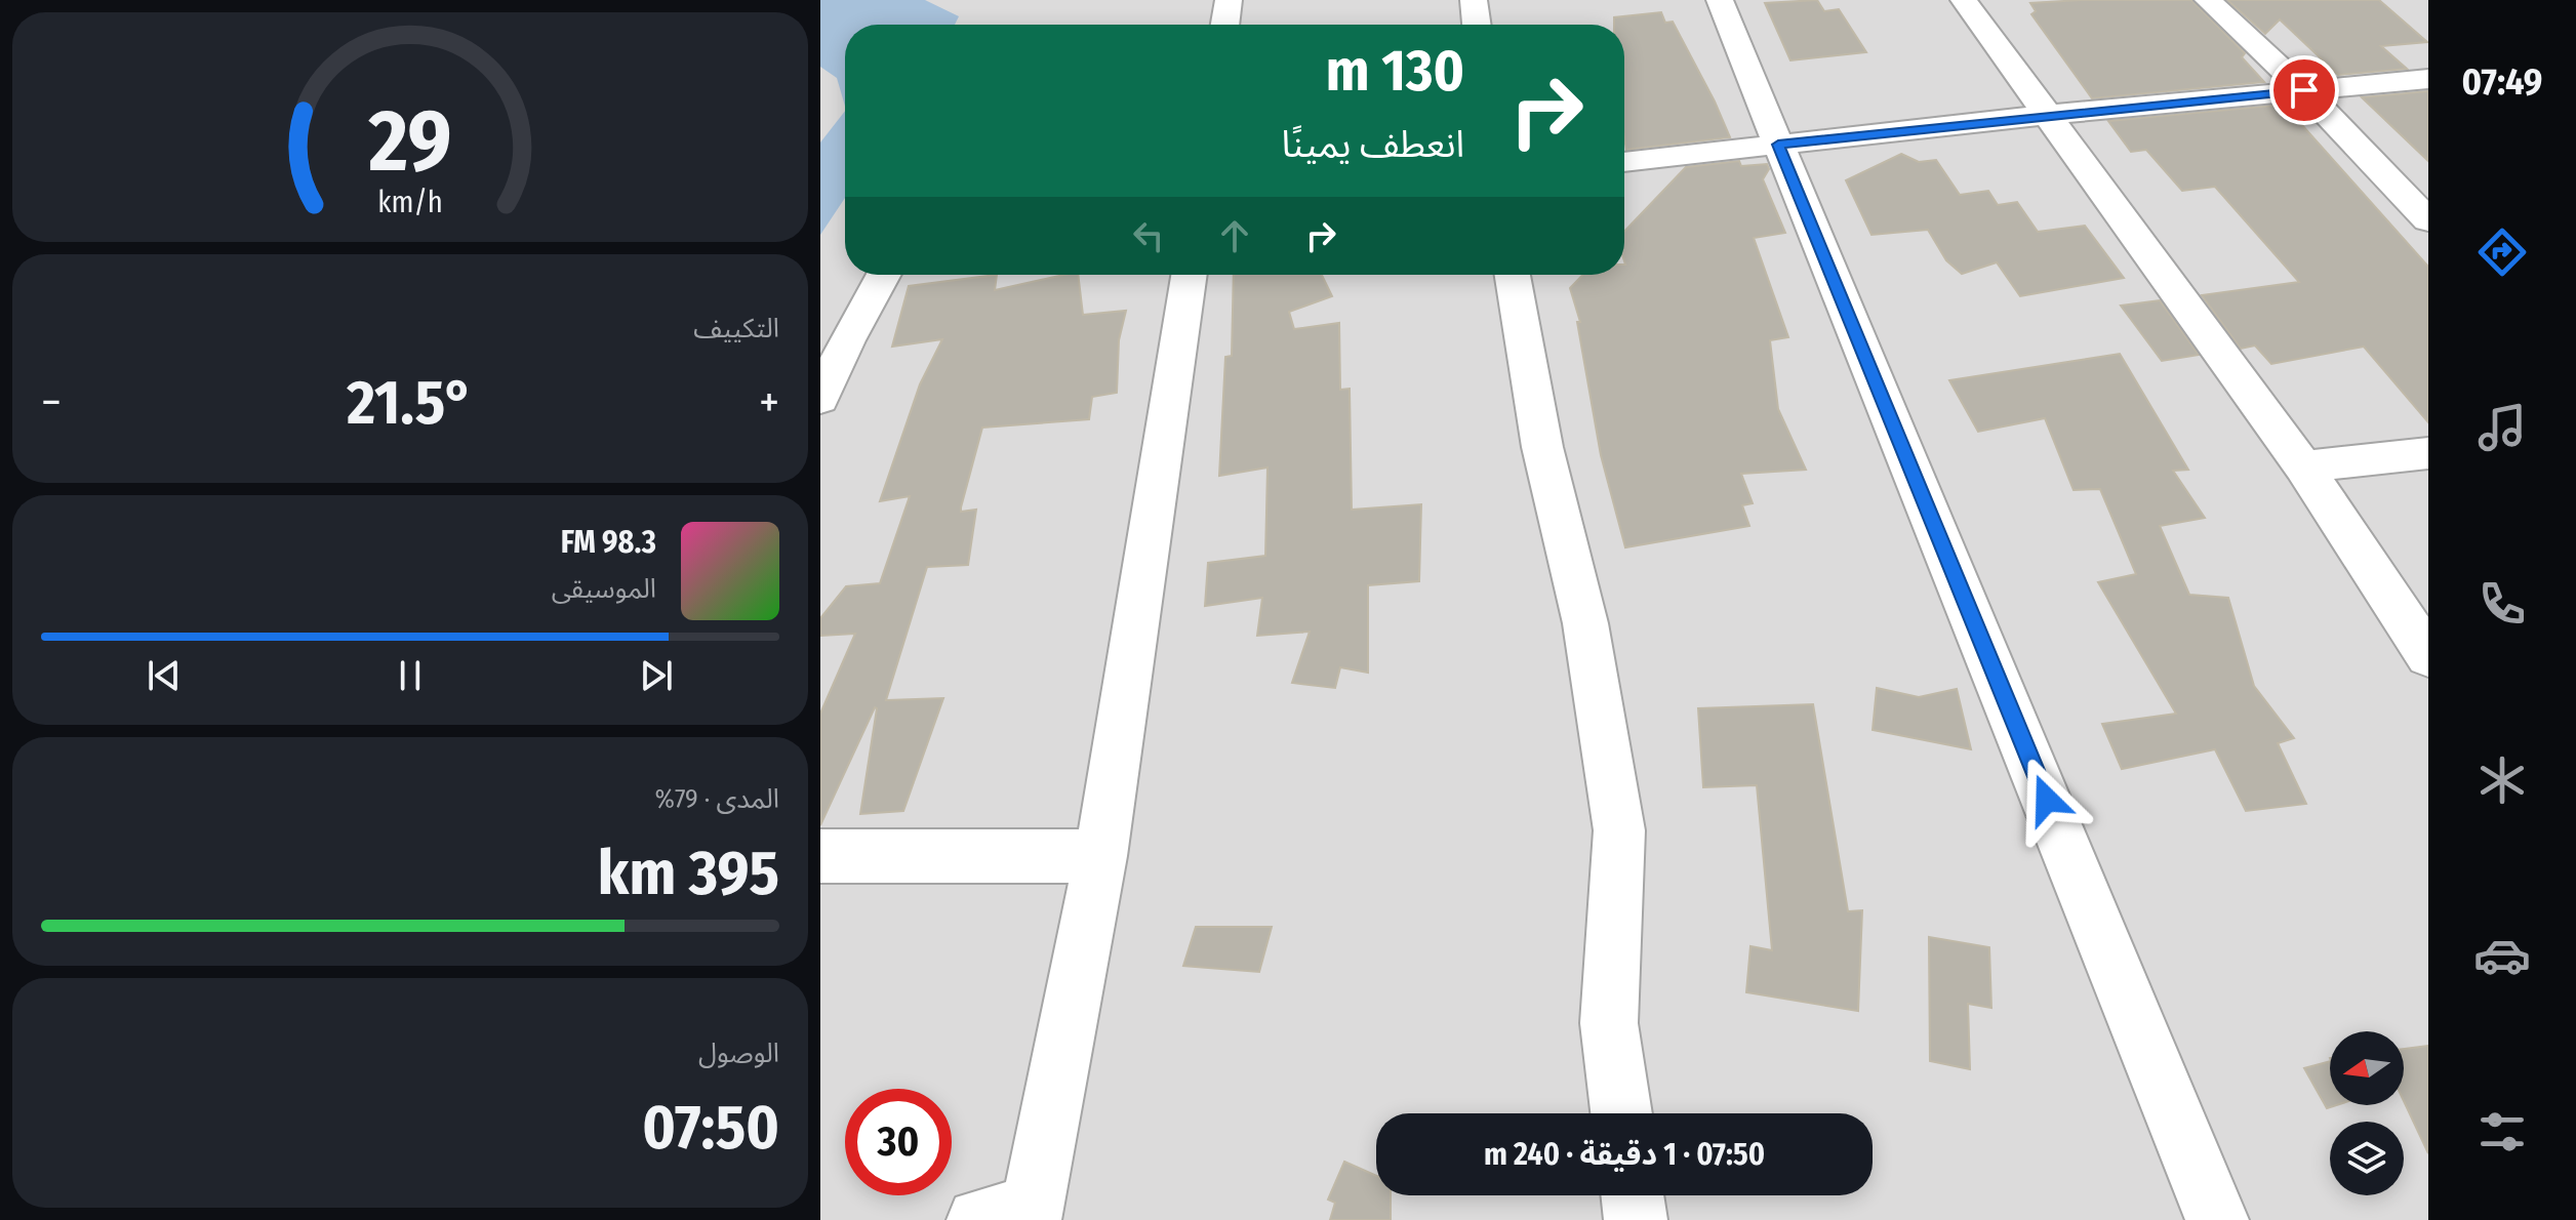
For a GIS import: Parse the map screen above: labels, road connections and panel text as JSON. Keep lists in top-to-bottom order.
{
  "north": "left",
  "page": {
    "tabs": "07:49",
    "turn": ["130 m", "انعطف يمينًا"],
    "tile": [
      "التكييف",
      ["المدى · 79%", "395 km"],
      ["الوصول", "07:50"]
    ],
    "heat": ["−", "21.5°", "+"],
    "song": ["98.3 FM", "الموسيقى"],
    "limit": "30",
    "trip": "07:50 · 1 دقيقة · 240 m",
    "gauge": ["29", "km/h"]
  }
}
